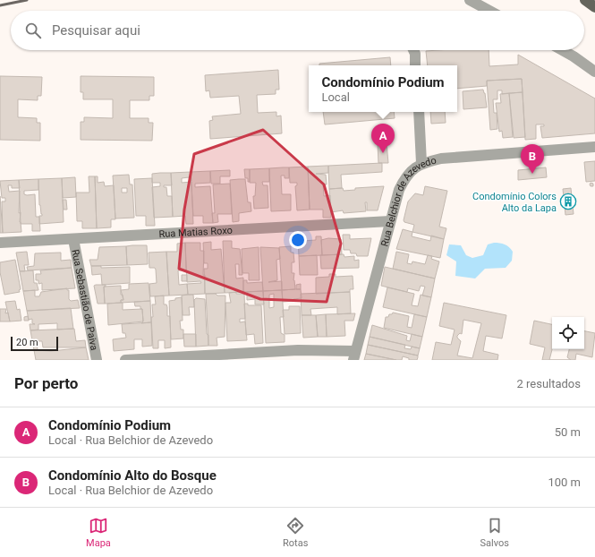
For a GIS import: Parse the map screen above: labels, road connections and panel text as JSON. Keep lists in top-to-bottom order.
{
  "streets": {
    "street": ["Rua Belchior de Azevedo", "Rua Matias Roxo", "Rua Sebastião de Paiva"]
  },
  "crossings": [
    ["Rua Belchior de Azevedo", "Rua Matias Roxo"],
    ["Rua Matias Roxo", "Rua Sebastião de Paiva"]
  ],
  "places": {
    "building": ["Condomínio Colors Alto da Lapa"]
  },
  "scale_bar": "20 m",
  "page": {
    "search": "Pesquisar aqui",
    "popup": ["Condomínio Podium", "Local"],
    "pins": ["A", "B"],
    "scale": "20 m",
    "heading": ["Por perto", "2 resultados"],
    "list": [
      {
        "mark": "A",
        "name": "Condomínio Podium",
        "note": "Local · Rua Belchior de Azevedo",
        "value": "50 m"
      },
      {
        "mark": "B",
        "name": "Condomínio Alto do Bosque",
        "note": "Local · Rua Belchior de Azevedo",
        "value": "100 m"
      }
    ],
    "nav": ["Mapa", "Rotas", "Salvos"]
  }
}
